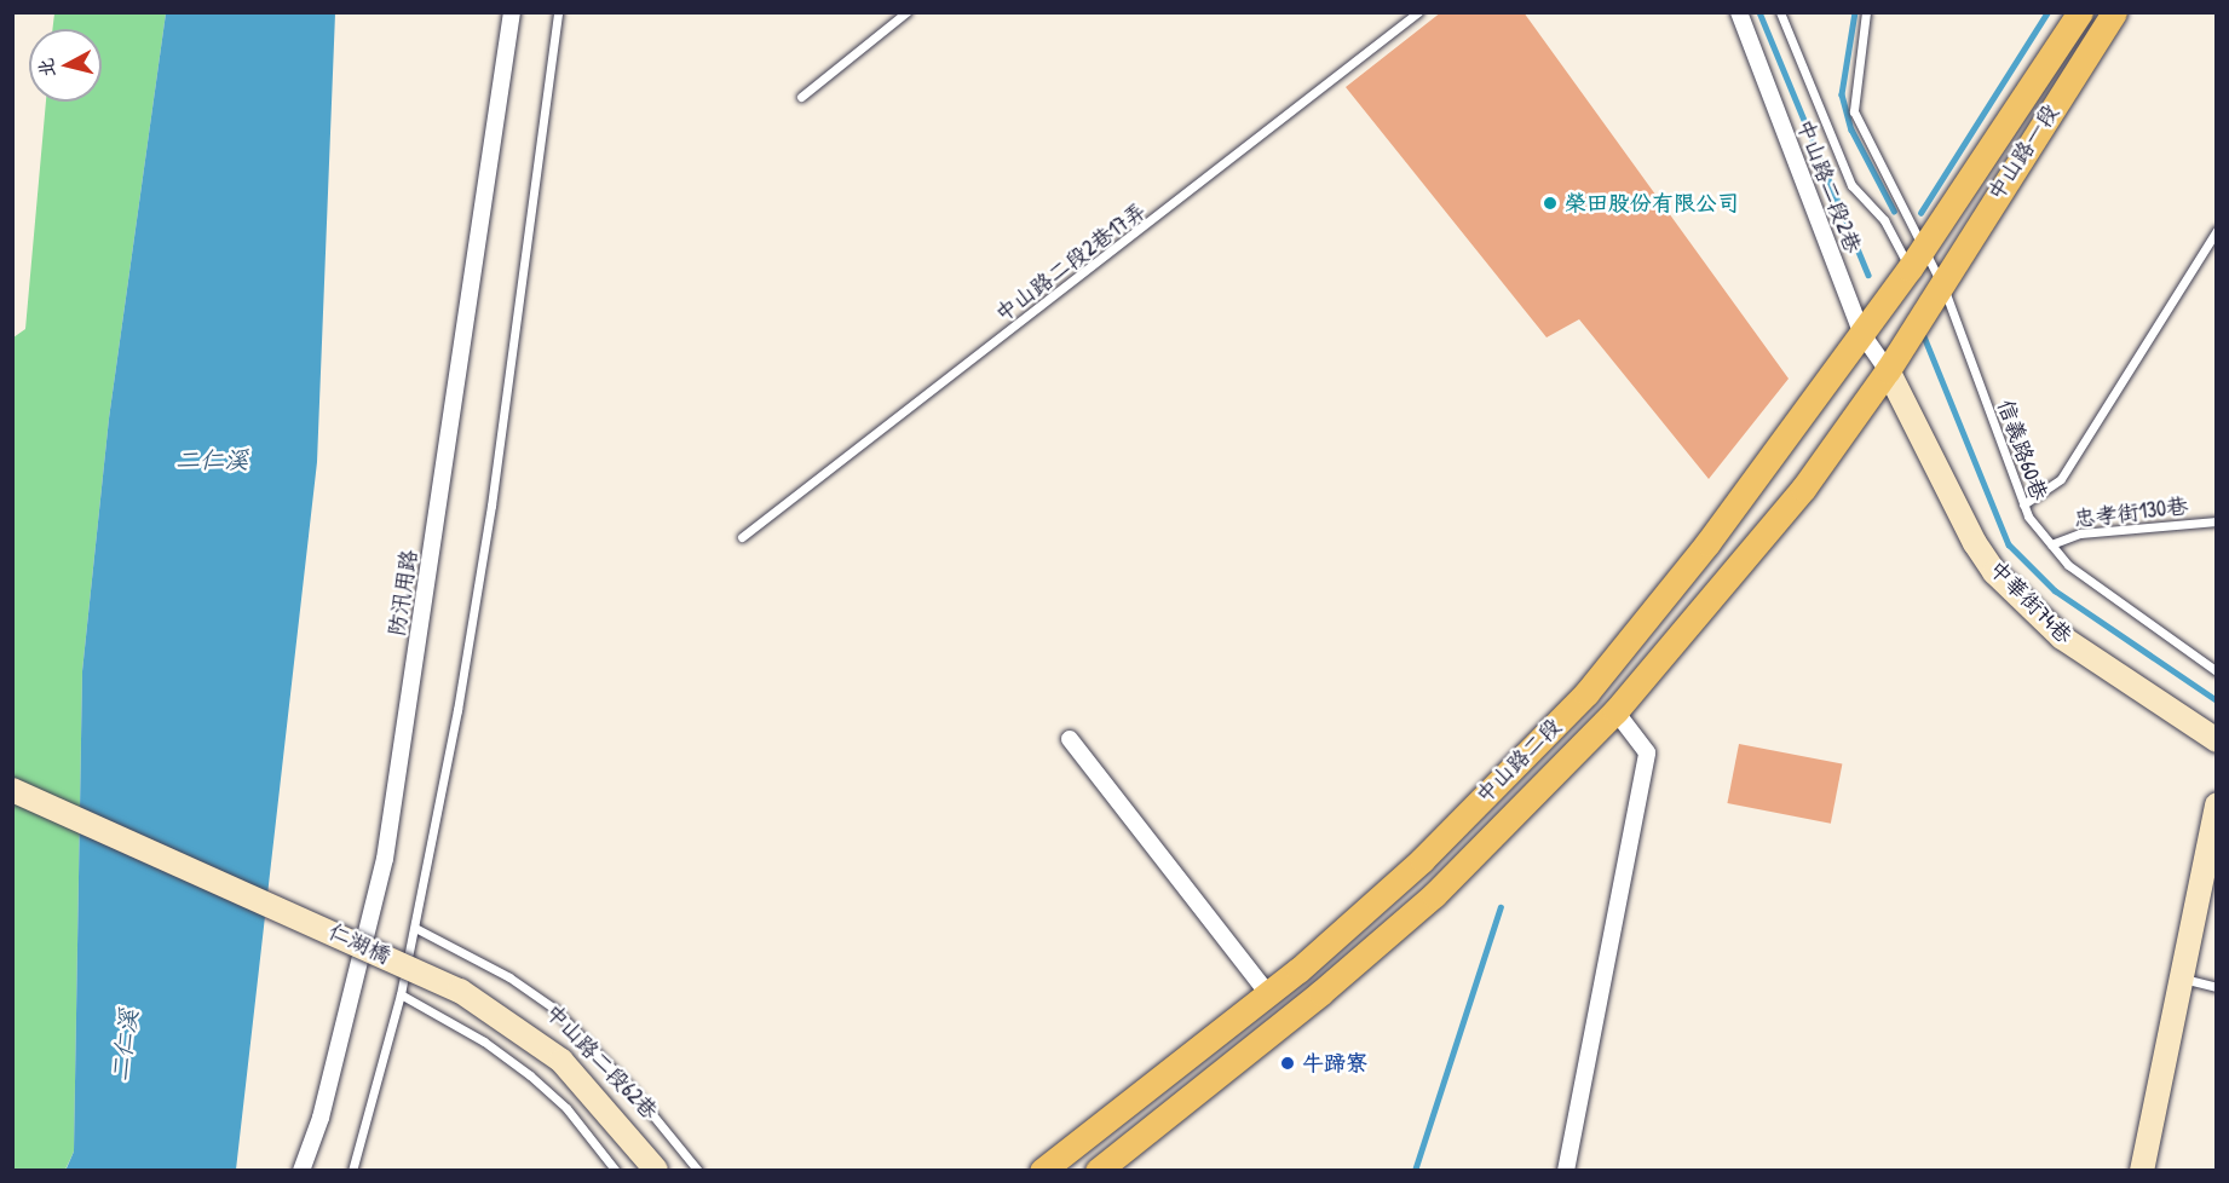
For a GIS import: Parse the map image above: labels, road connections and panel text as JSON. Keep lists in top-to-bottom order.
{
  "streets": {
    "main road": ["中山路一段", "中山路二段"],
    "street": [
      "中山路二段2巷",
      "防汛用路",
      "中華街74巷",
      "仁湖橋"
    ],
    "lane": [
      "中山路二段2巷17弄",
      "信義路60巷",
      "忠孝街130巷",
      "中山路二段62巷"
    ]
  },
  "crossings": [
    ["中山路一段", "信義路60巷"],
    ["中山路一段", "中山路二段"],
    ["中山路二段2巷", "中華街74巷"],
    ["中山路二段2巷", "中山路二段"],
    ["信義路60巷", "忠孝街130巷"],
    ["信義路60巷", "中山路二段"],
    ["中華街74巷", "中山路二段"]
  ],
  "water": ["二仁溪"],
  "places": ["榮田股份有限公司", "牛蹄寮"],
  "north": "left"
}
